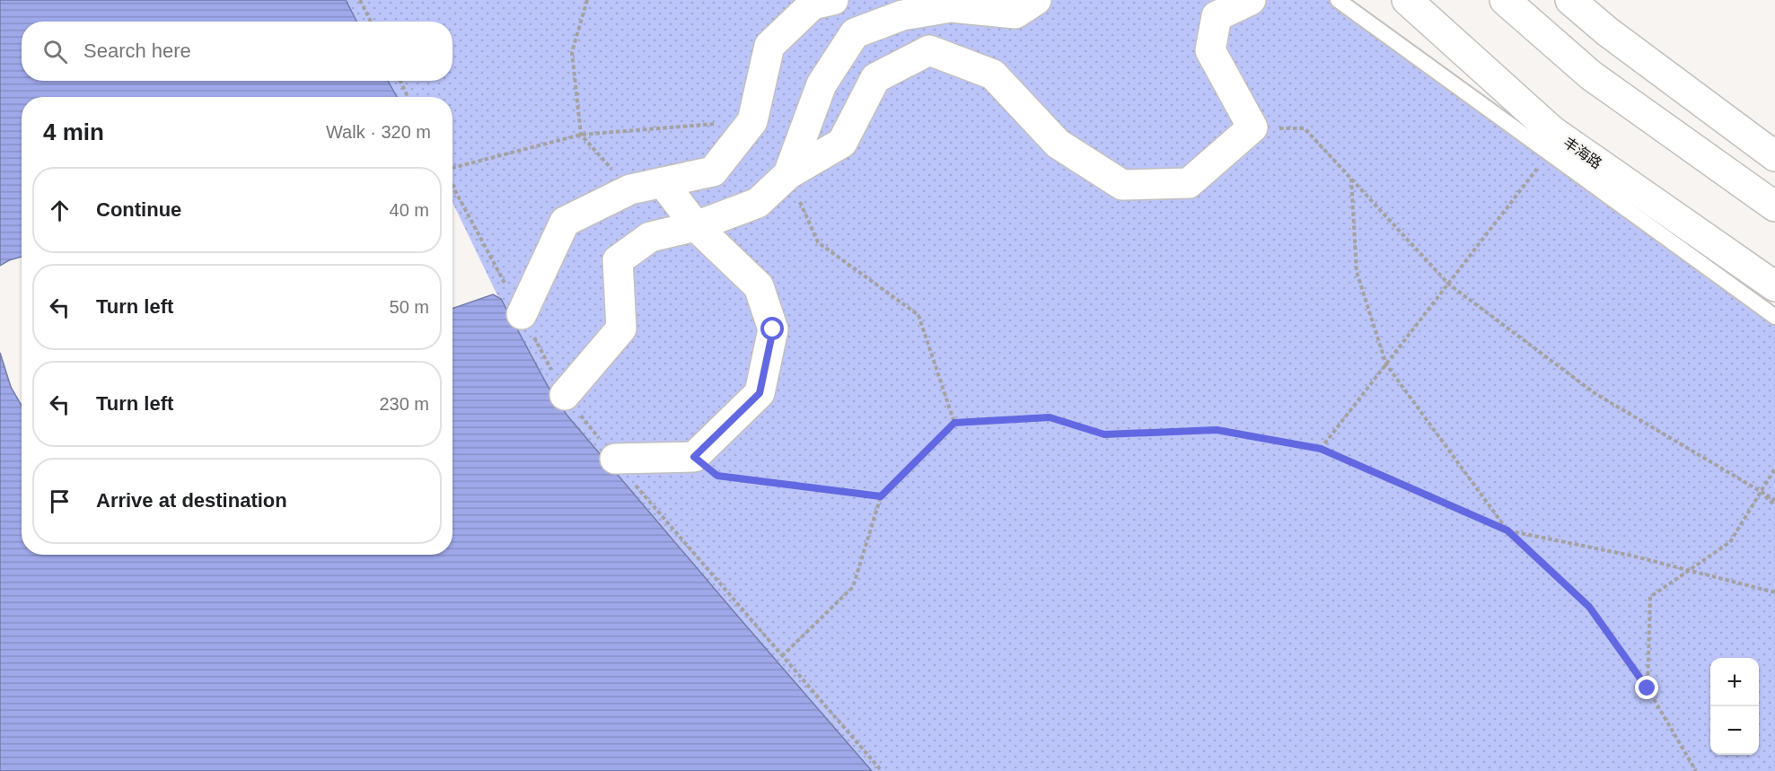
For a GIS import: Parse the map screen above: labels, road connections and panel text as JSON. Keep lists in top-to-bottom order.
{
  "streets": {
    "street": ["丰海路"]
  },
  "page": {
    "search": "Search here",
    "heading": ["4 min", "Walk · 320 m"],
    "list": [
      ["Continue", "40 m"],
      ["Turn left", "50 m"],
      ["Turn left", "230 m"],
      "Arrive at destination"
    ],
    "map_buttons": ["+", "−"]
  }
}
